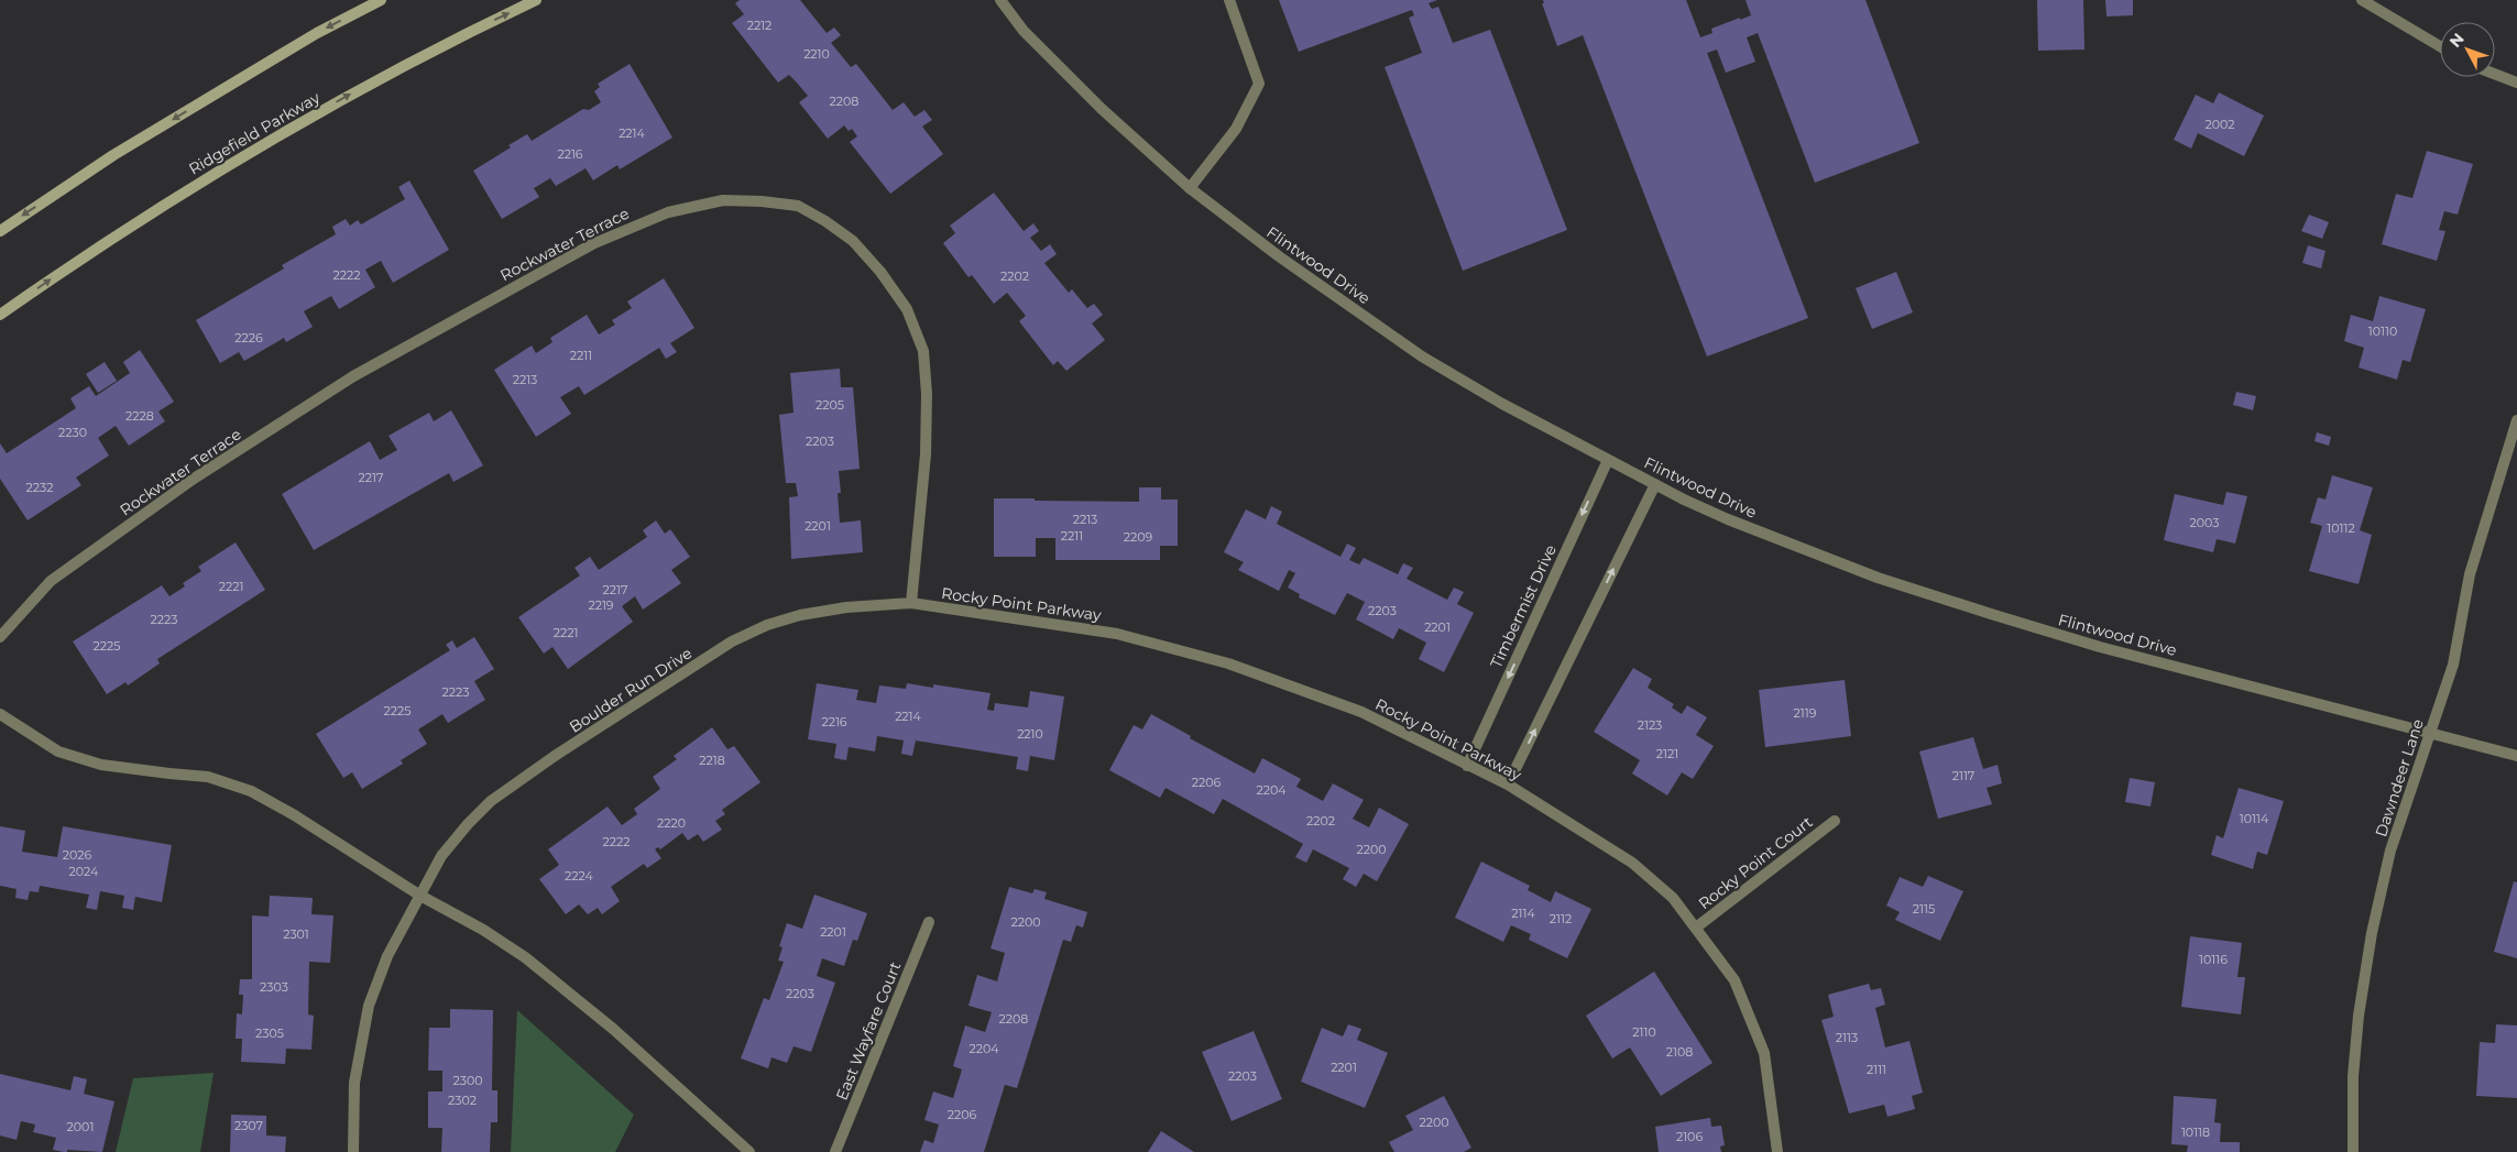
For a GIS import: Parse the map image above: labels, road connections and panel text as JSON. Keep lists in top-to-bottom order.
{
  "streets": {
    "main road": ["Ridgefield Parkway"],
    "street": [
      "Rockwater Terrace",
      "Flintwood Drive",
      "Rocky Point Parkway",
      "Timbermist Drive",
      "Boulder Run Drive",
      "Dawndeer Lane",
      "Rocky Point Court",
      "East Wayfare Court"
    ]
  },
  "crossings": [
    ["Rockwater Terrace", "Rocky Point Parkway"],
    ["Rockwater Terrace", "Boulder Run Drive"],
    ["Flintwood Drive", "Timbermist Drive"],
    ["Flintwood Drive", "Dawndeer Lane"],
    ["Rocky Point Parkway", "Timbermist Drive"],
    ["Rocky Point Parkway", "Boulder Run Drive"],
    ["Rocky Point Parkway", "Rocky Point Court"]
  ],
  "house_numbers": [
    "2212",
    "2210",
    "2208",
    "2002",
    "2214",
    "2216",
    "2222",
    "2202",
    "10110",
    "2226",
    "2211",
    "2213",
    "2205",
    "2228",
    "2230",
    "2203",
    "2217",
    "2232",
    "2213",
    "2003",
    "2201",
    "10112",
    "2211",
    "2209",
    "2221",
    "2217",
    "2219",
    "2203",
    "2223",
    "2201",
    "2221",
    "2225",
    "2223",
    "2225",
    "2119",
    "2214",
    "2216",
    "2123",
    "2210",
    "2121",
    "2218",
    "2117",
    "2206",
    "2204",
    "10114",
    "2202",
    "2220",
    "2222",
    "2200",
    "2026",
    "2024",
    "2224",
    "2115",
    "2114",
    "2112",
    "2200",
    "2201",
    "2301",
    "10116",
    "2303",
    "2203",
    "2208",
    "2110",
    "2305",
    "2113",
    "2204",
    "2108",
    "2201",
    "2111",
    "2203",
    "2300",
    "2302",
    "2206",
    "2200",
    "2307",
    "2001",
    "10118",
    "2106"
  ],
  "north": "top left"
}
